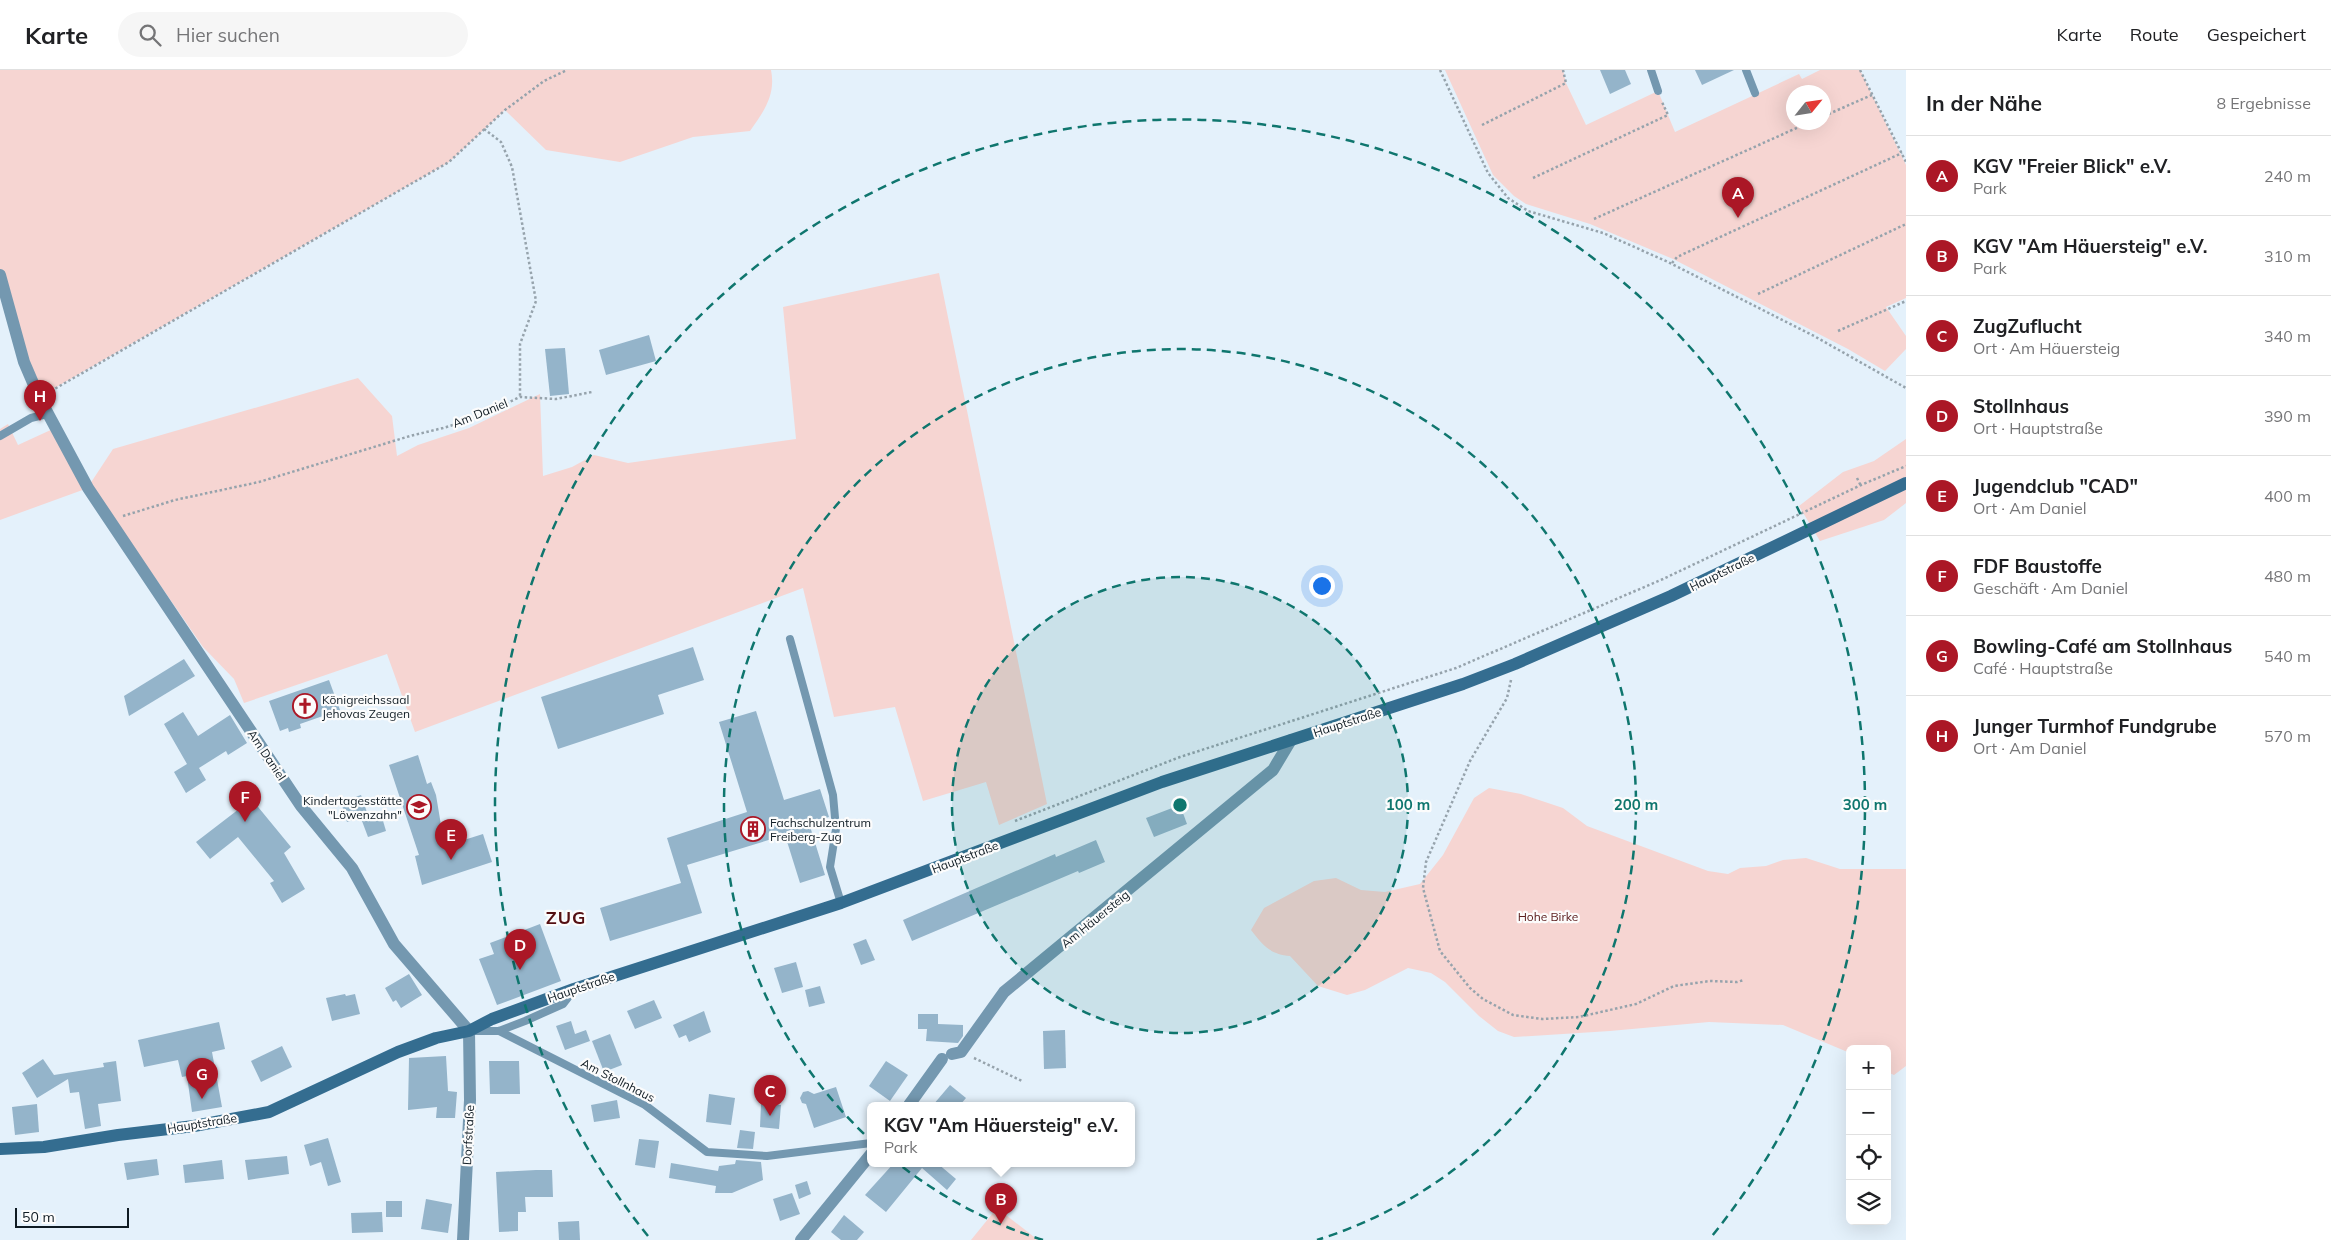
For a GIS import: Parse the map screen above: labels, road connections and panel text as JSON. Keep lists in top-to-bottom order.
{
  "streets": {
    "street": [
      "Am Daniel",
      "Hauptstraße",
      "Am Häuersteig",
      "Dorfstraße"
    ],
    "lane": ["Am Stollnhaus"]
  },
  "crossings": [
    ["Am Daniel", "Hauptstraße"],
    ["Am Daniel", "Dorfstraße"],
    ["Hauptstraße", "Am Häuersteig"],
    ["Hauptstraße", "Dorfstraße"]
  ],
  "districts": ["ZUG"],
  "parks": ["Hohe Birke"],
  "places": {
    "church": ["Königreichssaal Jehovas Zeugen"],
    "school or university": ["Kindertagesstätte \"Löwenzahn\""],
    "building": ["Fachschulzentrum Freiberg-Zug"]
  },
  "scale_bar": "50 m",
  "north": "top right",
  "page": {
    "header": "Karte",
    "search": "Hier suchen",
    "nav": ["Karte", "Route", "Gespeichert"],
    "heading": ["In der Nähe", "8 Ergebnisse"],
    "list": [
      {
        "mark": "A",
        "name": "KGV \"Freier Blick\" e.V.",
        "note": "Park",
        "value": "240 m"
      },
      {
        "mark": "B",
        "name": "KGV \"Am Häuersteig\" e.V.",
        "note": "Park",
        "value": "310 m"
      },
      {
        "mark": "C",
        "name": "ZugZuflucht",
        "note": "Ort · Am Häuersteig",
        "value": "340 m"
      },
      {
        "mark": "D",
        "name": "Stollnhaus",
        "note": "Ort · Hauptstraße",
        "value": "390 m"
      },
      {
        "mark": "E",
        "name": "Jugendclub \"CAD\"",
        "note": "Ort · Am Daniel",
        "value": "400 m"
      },
      {
        "mark": "F",
        "name": "FDF Baustoffe",
        "note": "Geschäft · Am Daniel",
        "value": "480 m"
      },
      {
        "mark": "G",
        "name": "Bowling-Café am Stollnhaus",
        "note": "Café · Hauptstraße",
        "value": "540 m"
      },
      {
        "mark": "H",
        "name": "Junger Turmhof Fundgrube",
        "note": "Ort · Am Daniel",
        "value": "570 m"
      }
    ],
    "pins": [
      "A",
      "H",
      "F",
      "E",
      "D",
      "G",
      "C",
      "B"
    ],
    "map_buttons": ["+", "−"],
    "popup": ["KGV \"Am Häuersteig\" e.V.", "Park"],
    "scale": "50 m"
  },
  "rings": ["100 m", "200 m", "300 m"]
}
